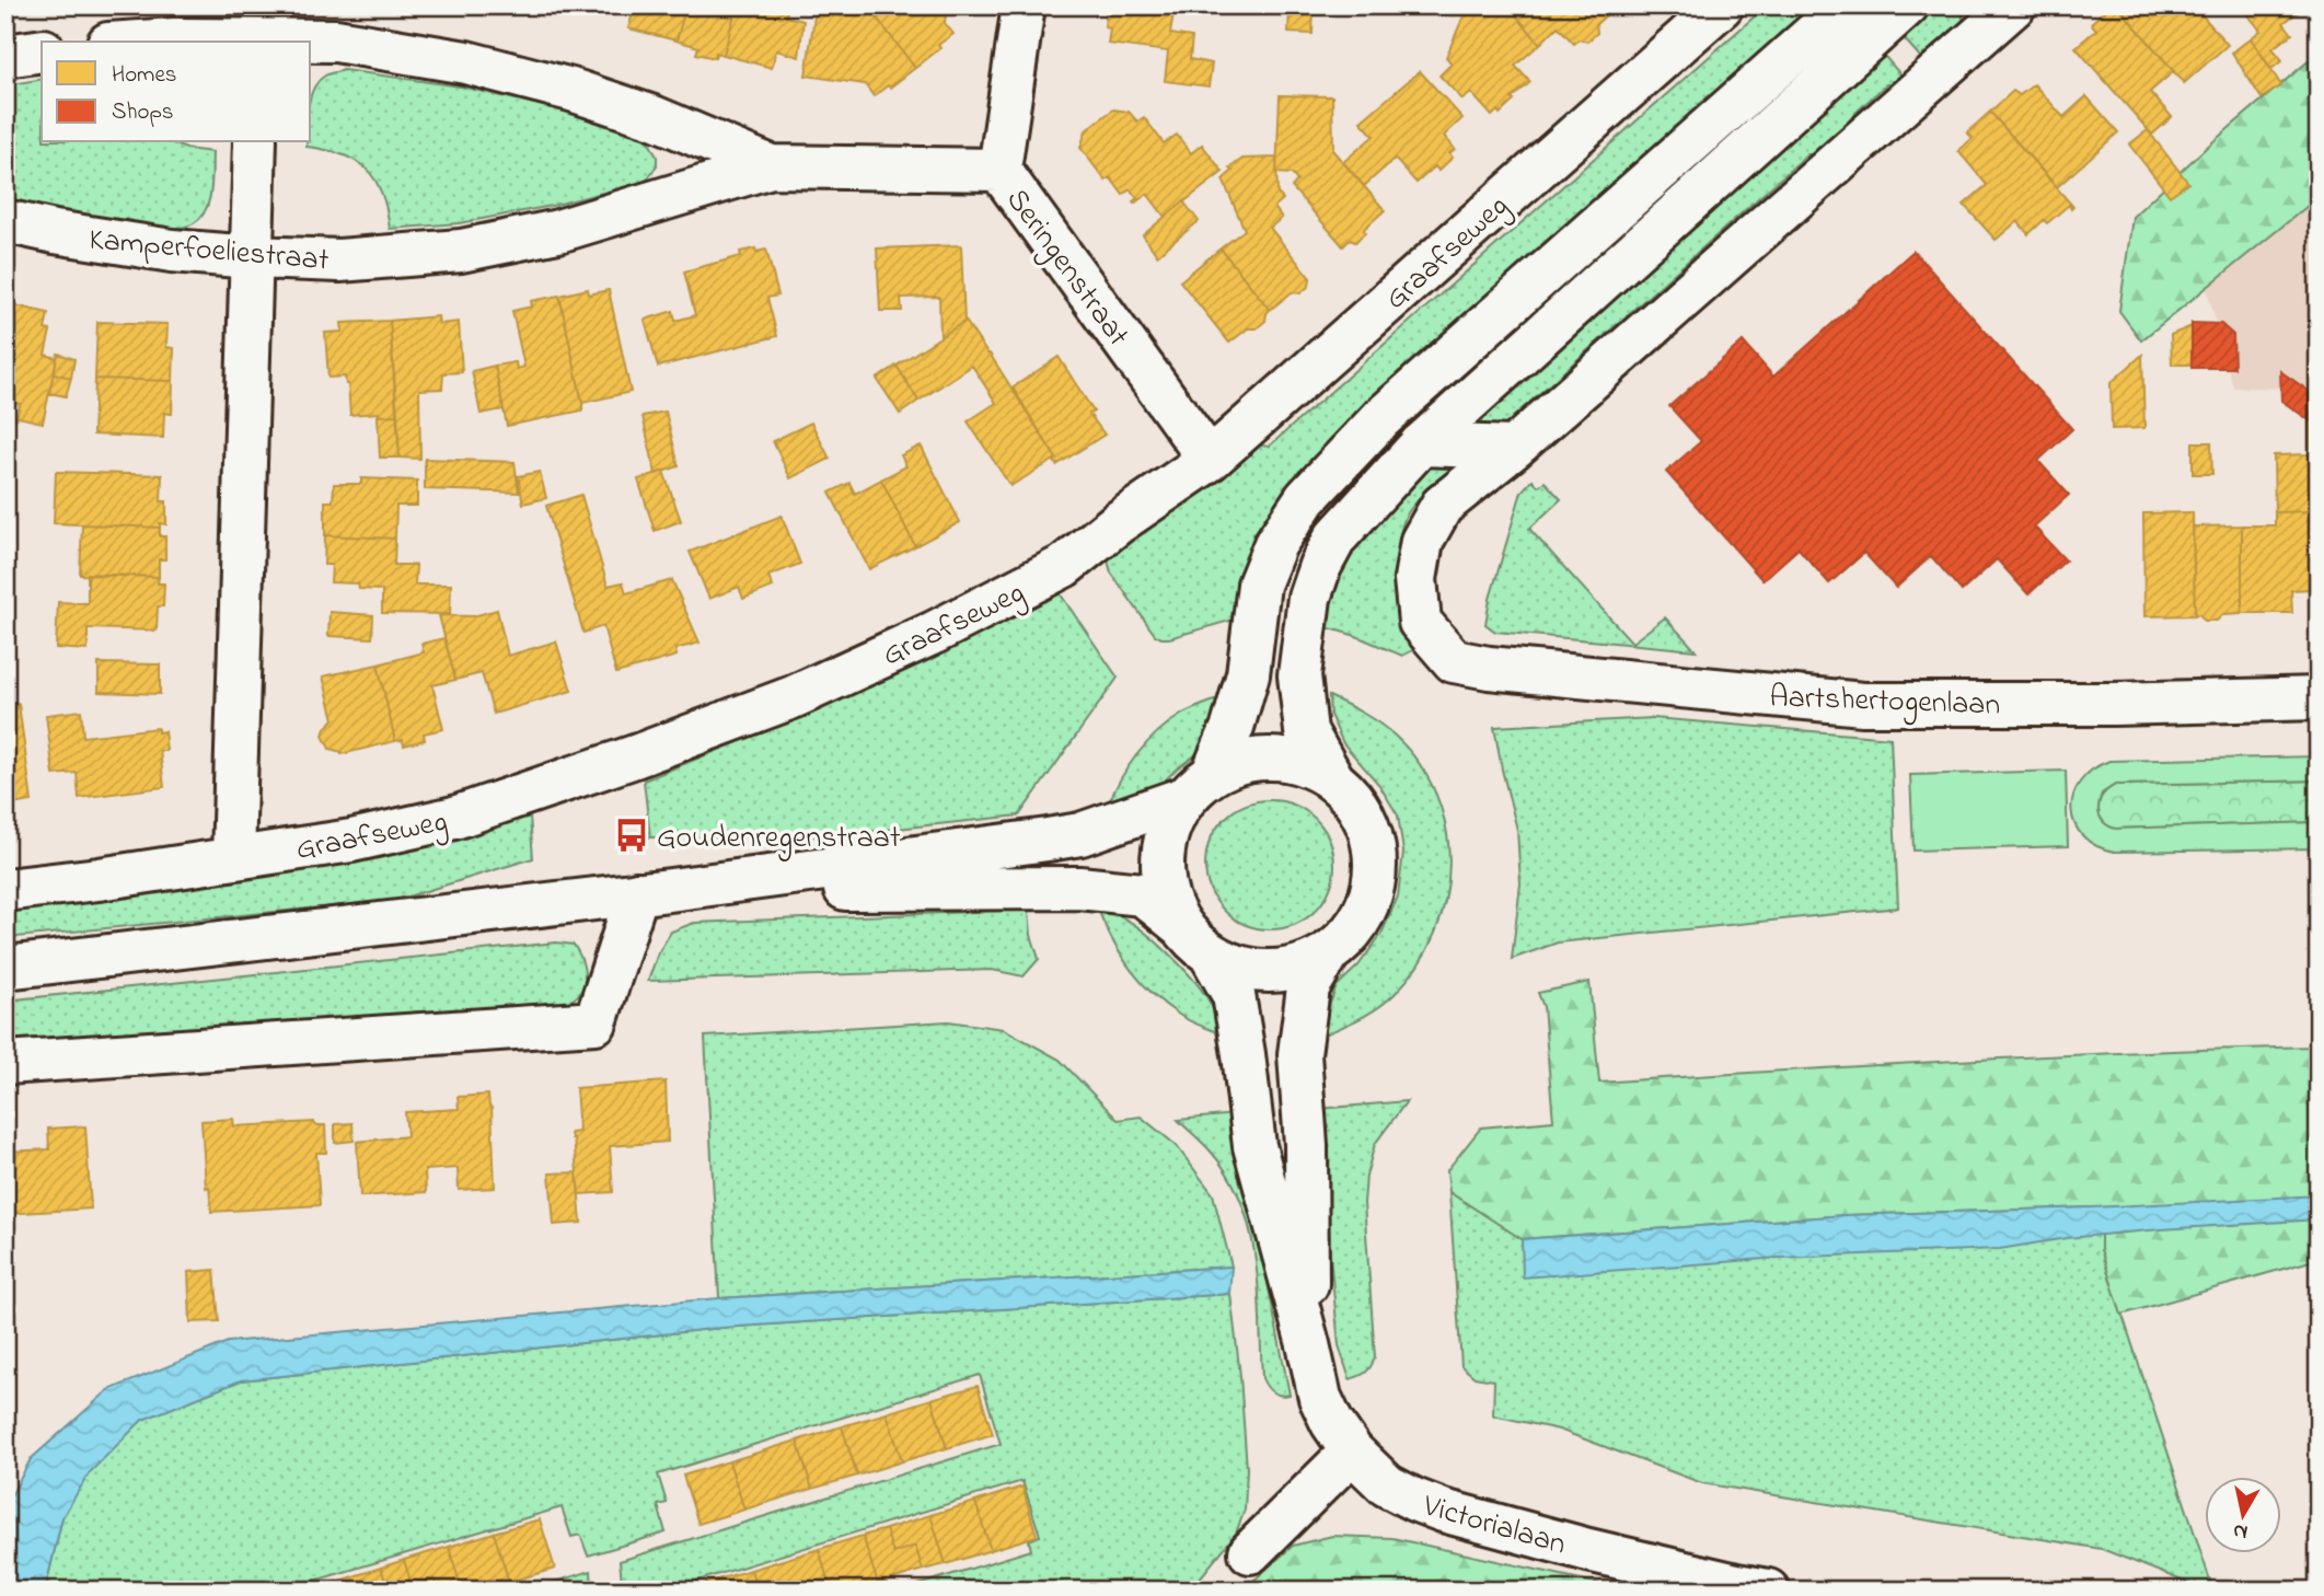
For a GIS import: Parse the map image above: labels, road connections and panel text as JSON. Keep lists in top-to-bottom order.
{
  "streets": {
    "street": [
      "Kamperfoeliestraat",
      "Graafseweg",
      "Seringenstraat",
      "Aartshertogenlaan",
      "Victorialaan"
    ]
  },
  "crossings": [
    ["Kamperfoeliestraat", "Seringenstraat"],
    ["Graafseweg", "Seringenstraat"]
  ],
  "places": {
    "bus stop": ["Goudenregenstraat"]
  },
  "legend": ["Homes", "Shops"],
  "north": "bottom"
}
